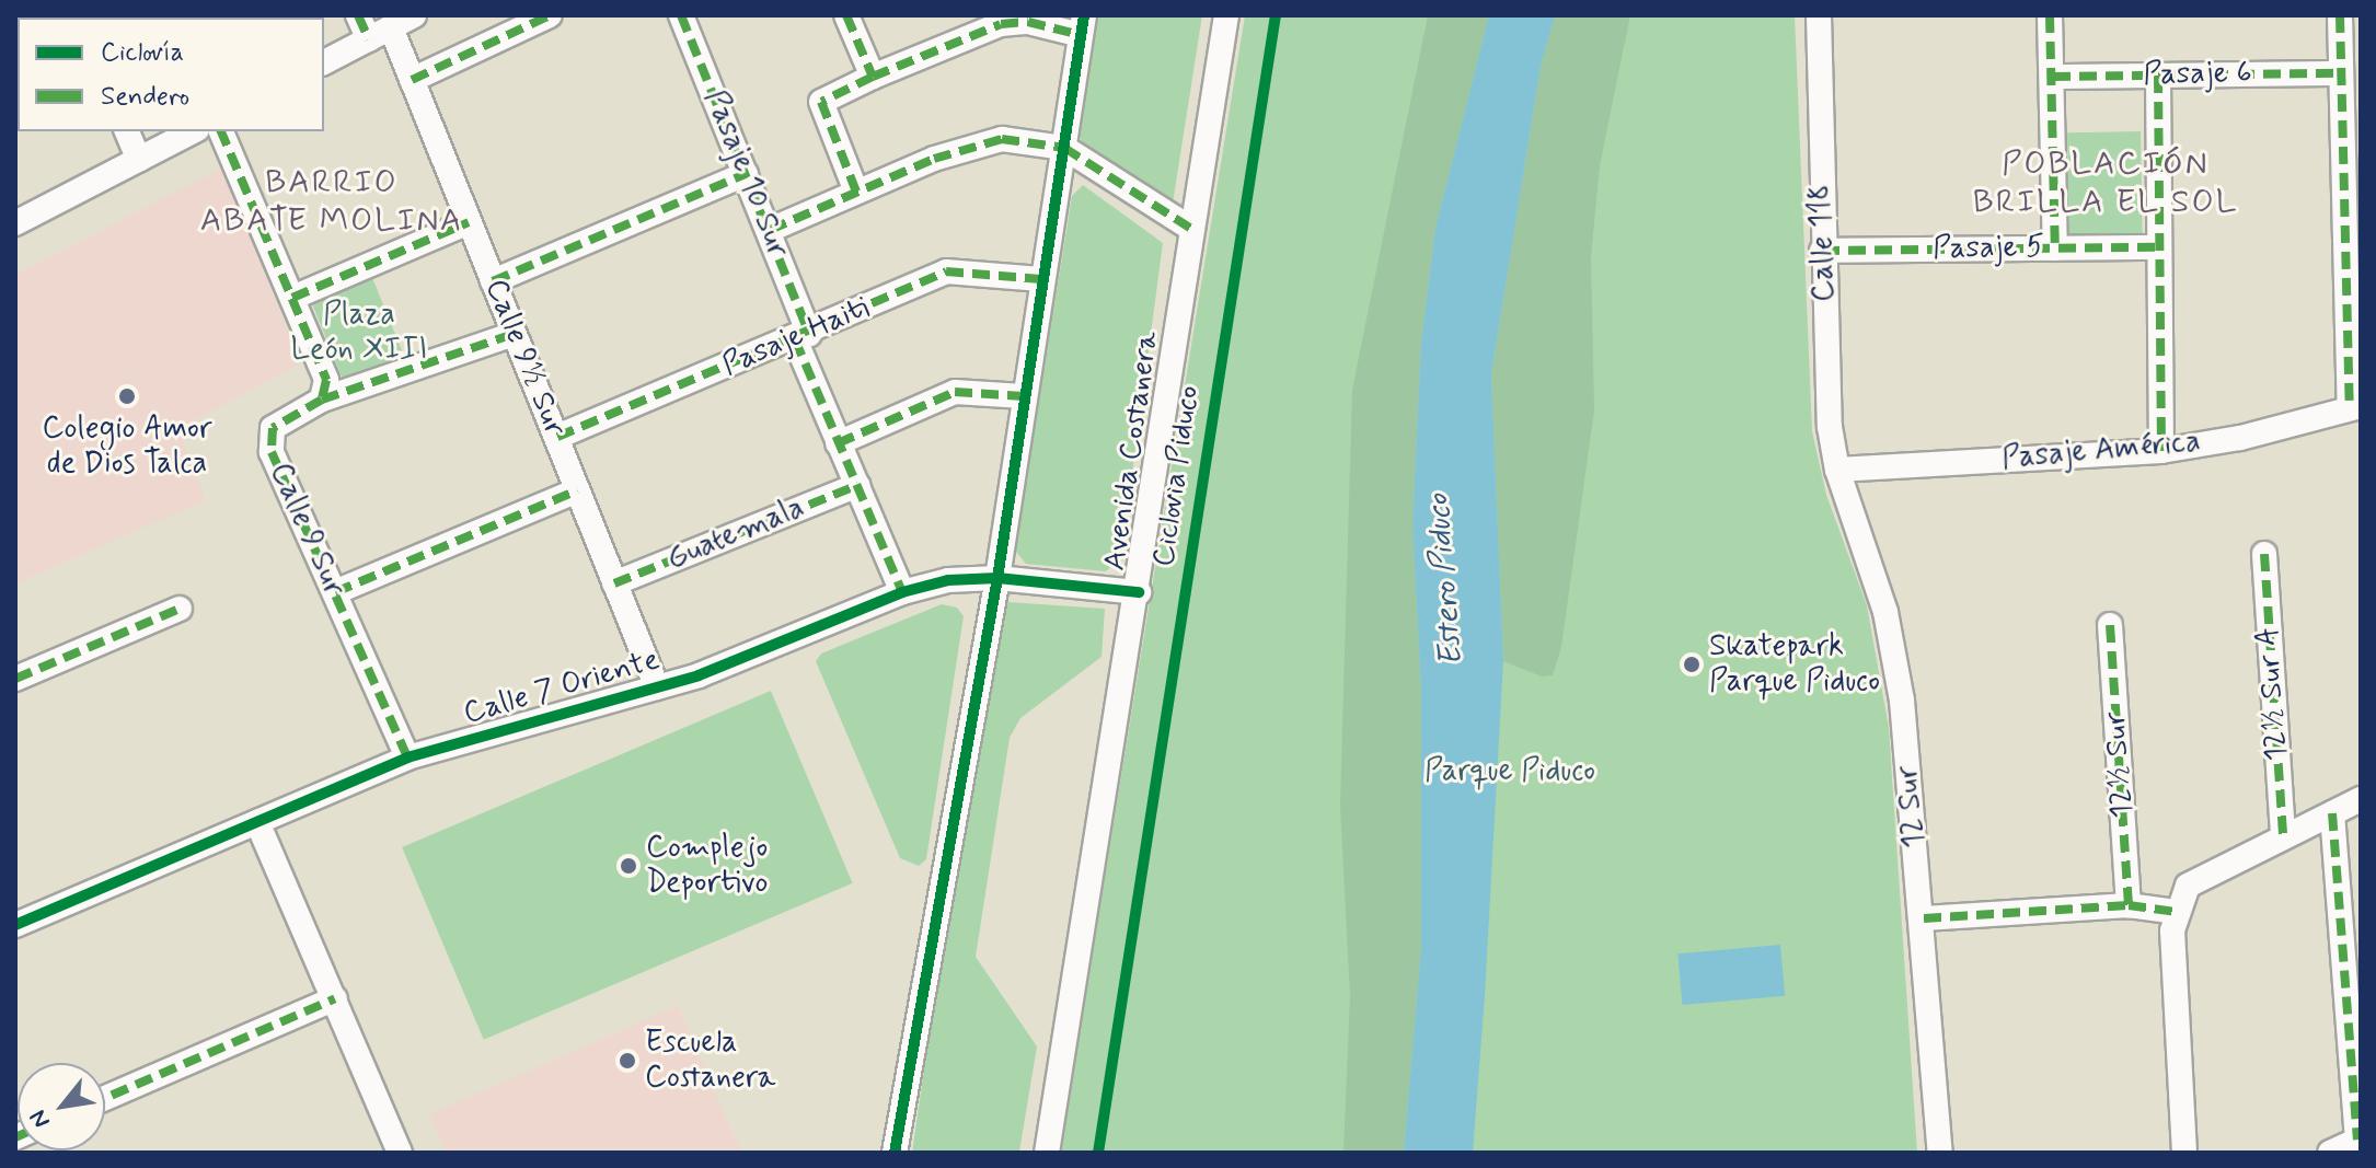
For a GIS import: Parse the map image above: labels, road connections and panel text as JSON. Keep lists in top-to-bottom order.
{
  "streets": {
    "street": [
      "Pasaje 6",
      "Pasaje 10 Sur",
      "Calle 118",
      "Pasaje 5",
      "Pasaje Haiti",
      "Calle 9½ Sur",
      "Avenida Costanera",
      "Pasaje América",
      "Calle 9 Sur",
      "Guatemala",
      "Calle 7 Oriente",
      "12½ Sur A",
      "12½ Sur",
      "12 Sur"
    ],
    "cycle path": ["Ciclovia Piduco"]
  },
  "crossings": [
    ["Pasaje 10 Sur", "Pasaje Haiti"],
    ["Pasaje 10 Sur", "Guatemala"],
    ["Pasaje 10 Sur", "Calle 7 Oriente"],
    ["Calle 118", "Pasaje 5"],
    ["Calle 118", "Pasaje América"],
    ["Calle 118", "12 Sur"],
    ["Pasaje Haiti", "Calle 9½ Sur"],
    ["Calle 9½ Sur", "Guatemala"],
    ["Calle 9½ Sur", "Calle 7 Oriente"],
    ["Avenida Costanera", "Calle 7 Oriente"],
    ["Pasaje América", "12 Sur"],
    ["Calle 9 Sur", "Calle 7 Oriente"]
  ],
  "districts": ["POBLACIÓN BRILLA EL SOL", "BARRIO ABATE MOLINA"],
  "water": ["Estero Piduco"],
  "parks": ["Plaza León XIII", "Parque Piduco"],
  "places": [
    "Colegio Amor de Dios Talca",
    "Skatepark Parque Piduco",
    "Complejo Deportivo",
    "Escuela Costanera"
  ],
  "legend": ["Ciclovía", "Sendero"],
  "north": "bottom left"
}
